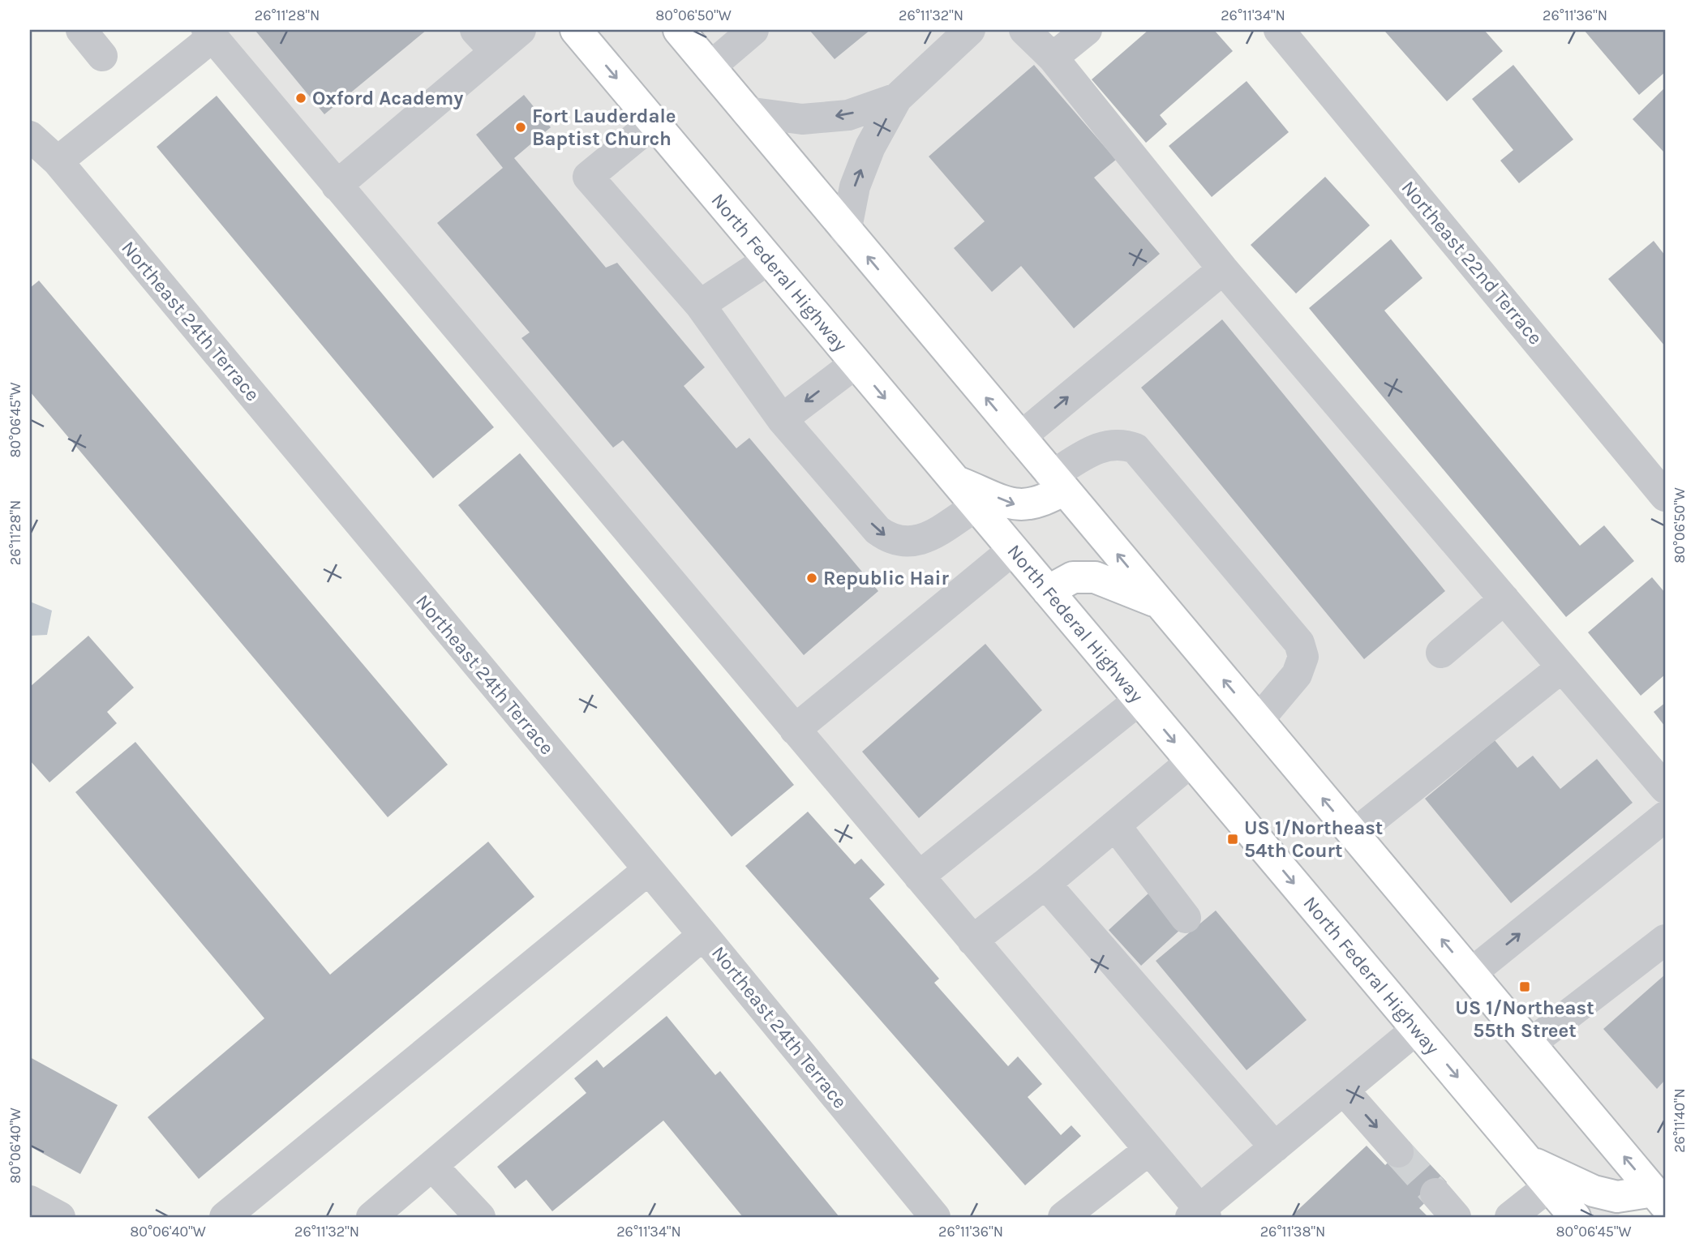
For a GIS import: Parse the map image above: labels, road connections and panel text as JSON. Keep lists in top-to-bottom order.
{
  "streets": {
    "main road": ["North Federal Highway"],
    "street": ["Northeast 22nd Terrace", "Northeast 24th Terrace"]
  },
  "places": {
    "other": ["Oxford Academy", "Fort Lauderdale Baptist Church", "Republic Hair"],
    "transit": ["US 1/Northeast 54th Court", "US 1/Northeast 55th Street"]
  },
  "coordinates": [
    "26°11'28\"N",
    "80°06'50\"W",
    "26°11'32\"N",
    "26°11'34\"N",
    "26°11'36\"N",
    "80°06'45\"W",
    "26°11'40\"N",
    "80°06'40\"W",
    "26°11'38\"N"
  ]
}
